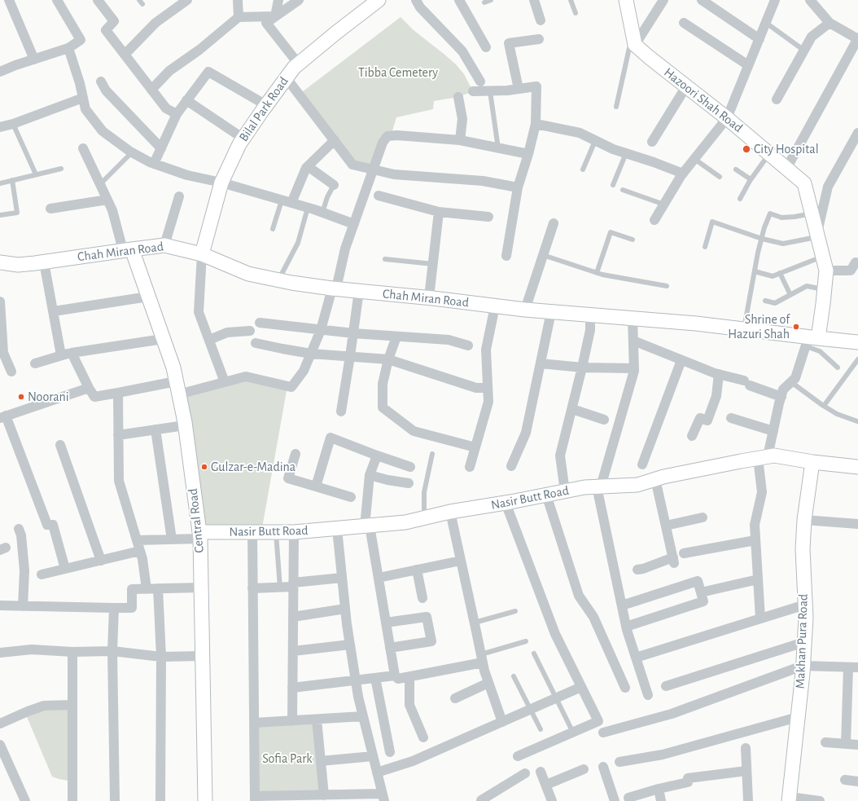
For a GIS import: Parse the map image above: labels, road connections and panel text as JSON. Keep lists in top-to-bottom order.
{
  "streets": {
    "street": [
      "Hazoori Shah Road",
      "Bilal Park Road",
      "Chah Miran Road",
      "Nasir Butt Road",
      "Central Road",
      "Makhan Pura Road"
    ]
  },
  "crossings": [
    ["Hazoori Shah Road", "Chah Miran Road"],
    ["Bilal Park Road", "Chah Miran Road"],
    ["Chah Miran Road", "Central Road"],
    ["Nasir Butt Road", "Central Road"],
    ["Nasir Butt Road", "Makhan Pura Road"]
  ],
  "parks": ["Tibba Cemetery", "Sofia Park"],
  "places": [
    "City Hospital",
    "Shrine of Hazuri Shah",
    "Noorani",
    "Gulzar-e-Madina"
  ]
}
